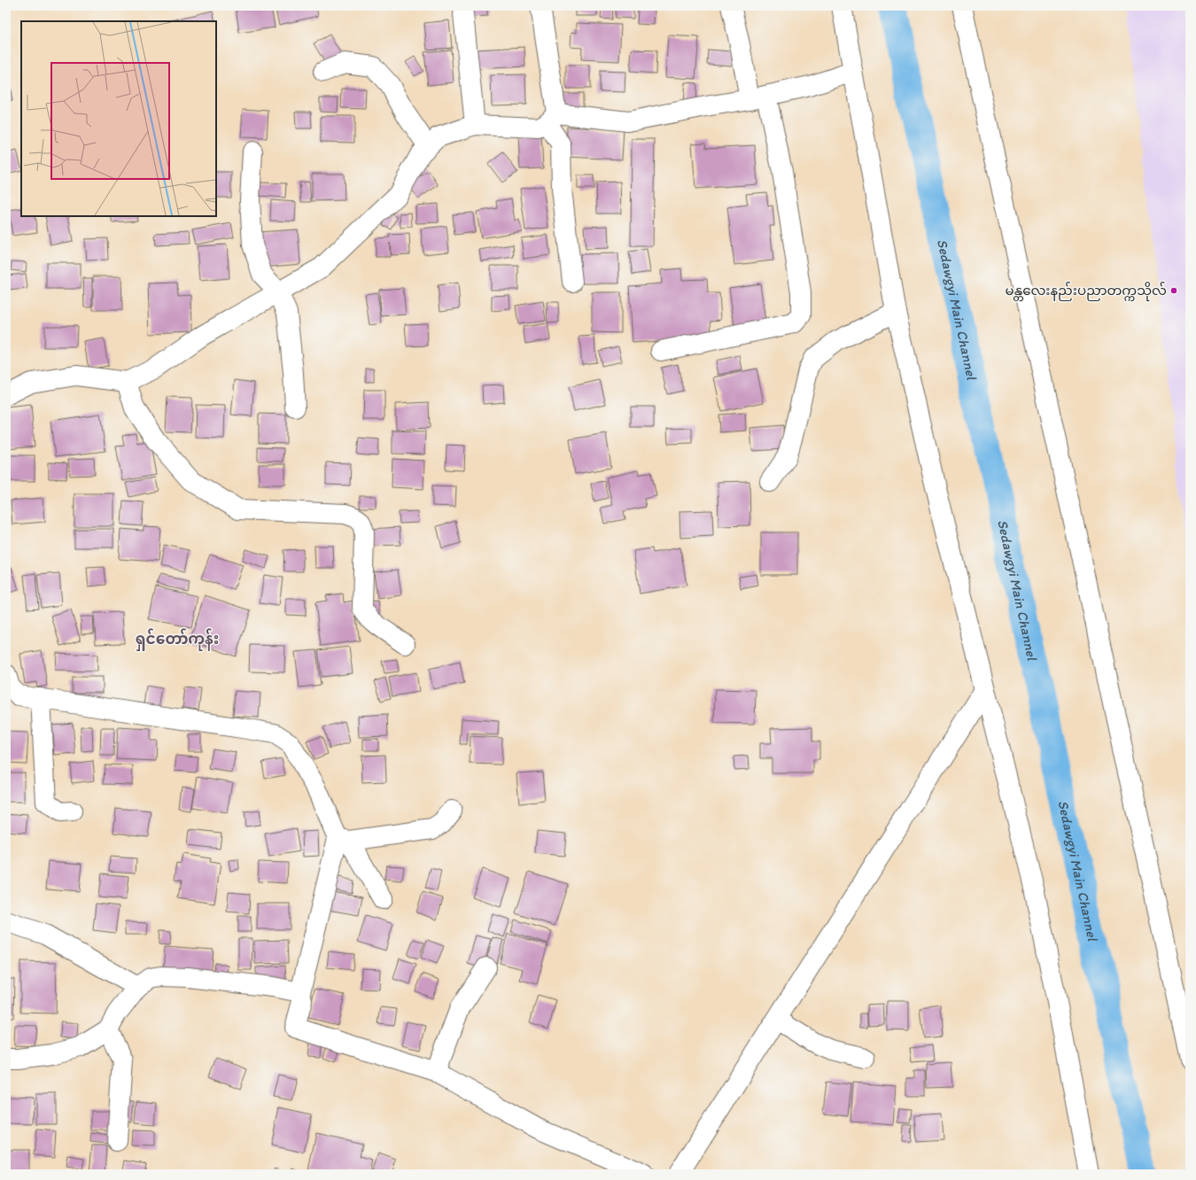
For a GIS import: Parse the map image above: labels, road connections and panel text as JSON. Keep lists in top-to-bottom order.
{
  "districts": ["ရှင်တော်ကုန်း"],
  "water": ["Sedawgyi Main Channel"],
  "places": ["မန္တလေးနည်းပညာတက္ကသိုလ်"]
}
